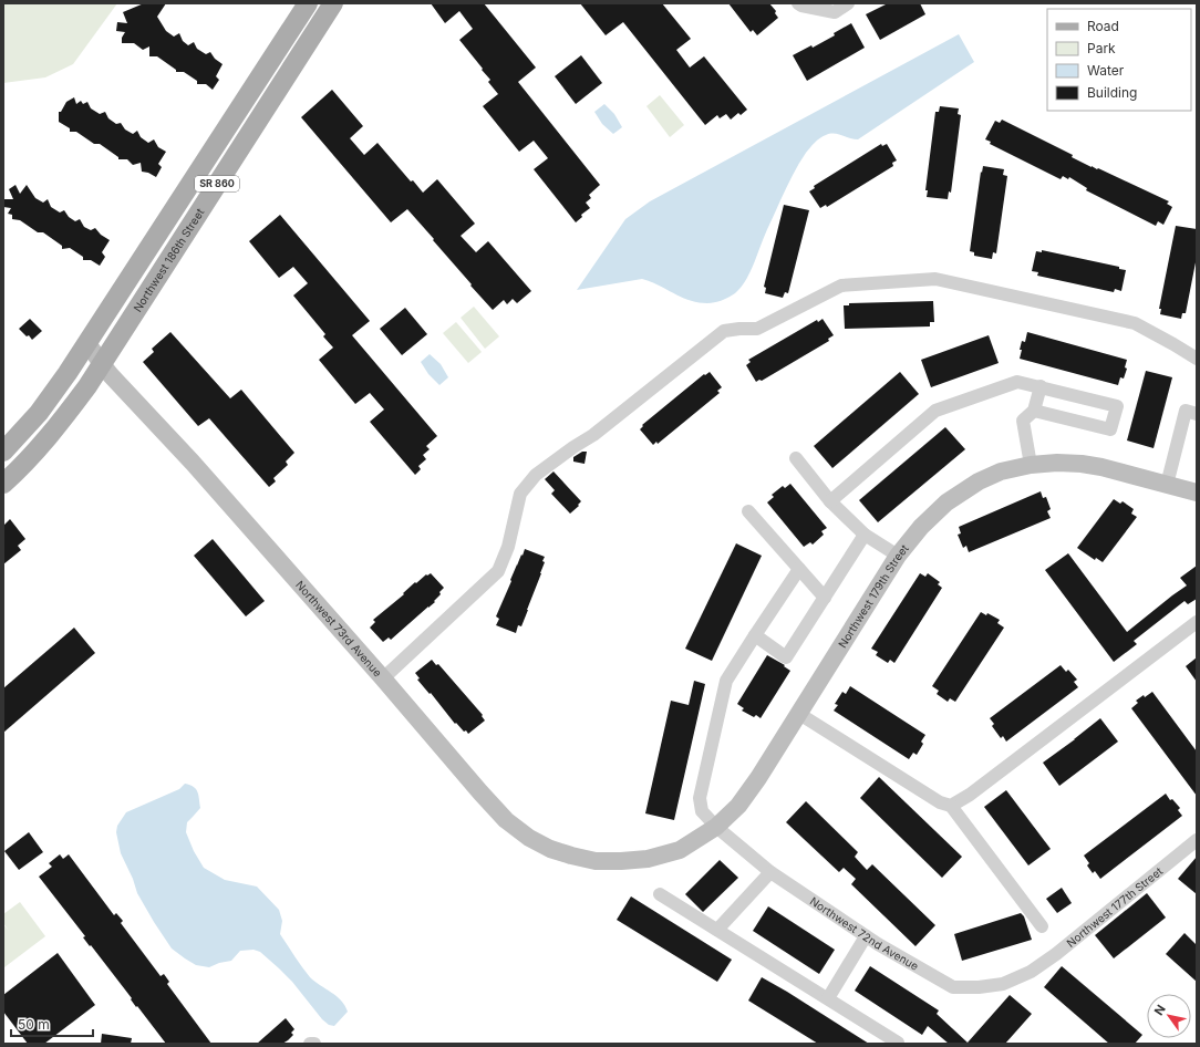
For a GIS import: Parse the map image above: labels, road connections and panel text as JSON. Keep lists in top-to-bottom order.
{
  "streets": {
    "main road": ["SR 860", "Northwest 186th Street"],
    "street": [
      "Northwest 179th Street",
      "Northwest 73rd Avenue",
      "Northwest 177th Street",
      "Northwest 72nd Avenue"
    ]
  },
  "crossings": [
    ["Northwest 186th Street", "Northwest 73rd Avenue"],
    ["Northwest 179th Street", "Northwest 73rd Avenue"],
    ["Northwest 179th Street", "Northwest 72nd Avenue"],
    ["Northwest 177th Street", "Northwest 72nd Avenue"]
  ],
  "legend": [
    "Road",
    "Park",
    "Water",
    "Building"
  ],
  "scale_bar": "50 m",
  "north": "top left"
}
